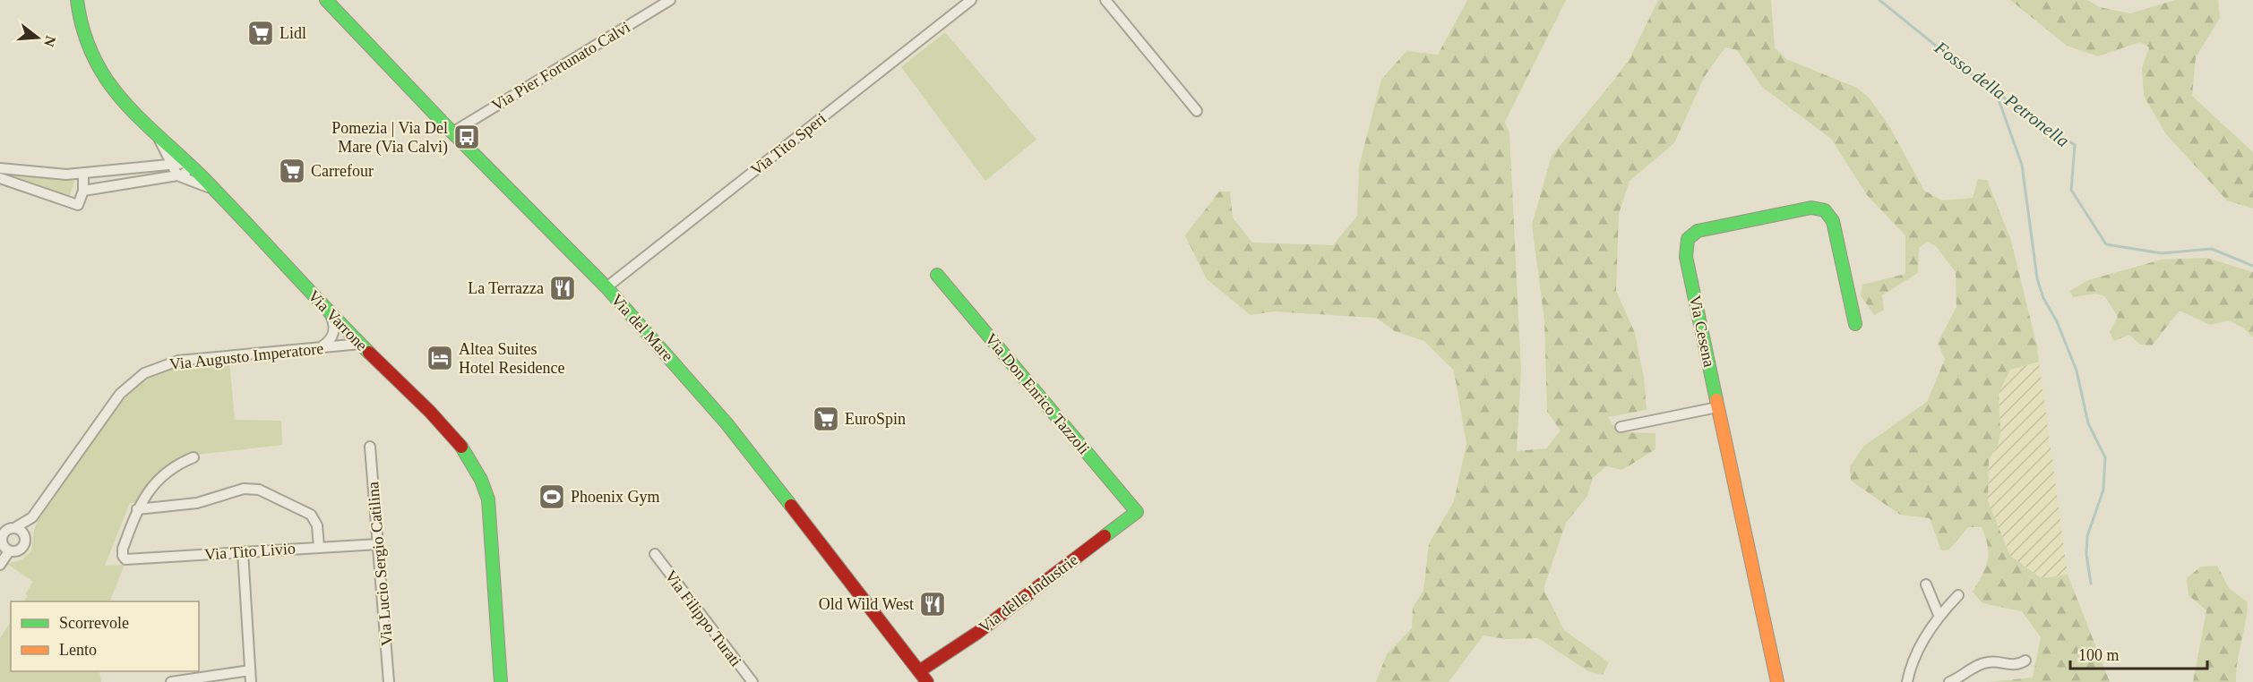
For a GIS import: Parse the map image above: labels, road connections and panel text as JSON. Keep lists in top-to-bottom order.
{
  "streets": {
    "street": [
      "Via Pier Fortunato Calvi",
      "Via Tito Speri",
      "Via Varrone",
      "Via del Mare",
      "Via Cesena",
      "Via Augusto Imperatore",
      "Via Don Enrico Tazzoli",
      "Via Tito Livio",
      "Via Lucio Sergio Catilina",
      "Via delle Industrie",
      "Via Filippo Turati"
    ]
  },
  "crossings": [
    ["Via Pier Fortunato Calvi", "Via del Mare"],
    ["Via Tito Speri", "Via del Mare"],
    ["Via Varrone", "Via Augusto Imperatore"],
    ["Via del Mare", "Via delle Industrie"],
    ["Via Don Enrico Tazzoli", "Via delle Industrie"],
    ["Via Tito Livio", "Via Lucio Sergio Catilina"]
  ],
  "water": ["Fosso della Petronella"],
  "places": {
    "supermarket": ["Lidl", "Carrefour", "EuroSpin"],
    "bus stop": ["Pomezia | Via Del Mare (Via Calvi)"],
    "restaurant": ["La Terrazza", "Old Wild West"],
    "hotel": ["Altea Suites Hotel Residence"],
    "sports": ["Phoenix Gym"]
  },
  "legend": ["Scorrevole", "Lento"],
  "scale_bar": "100 m",
  "north": "right"
}
